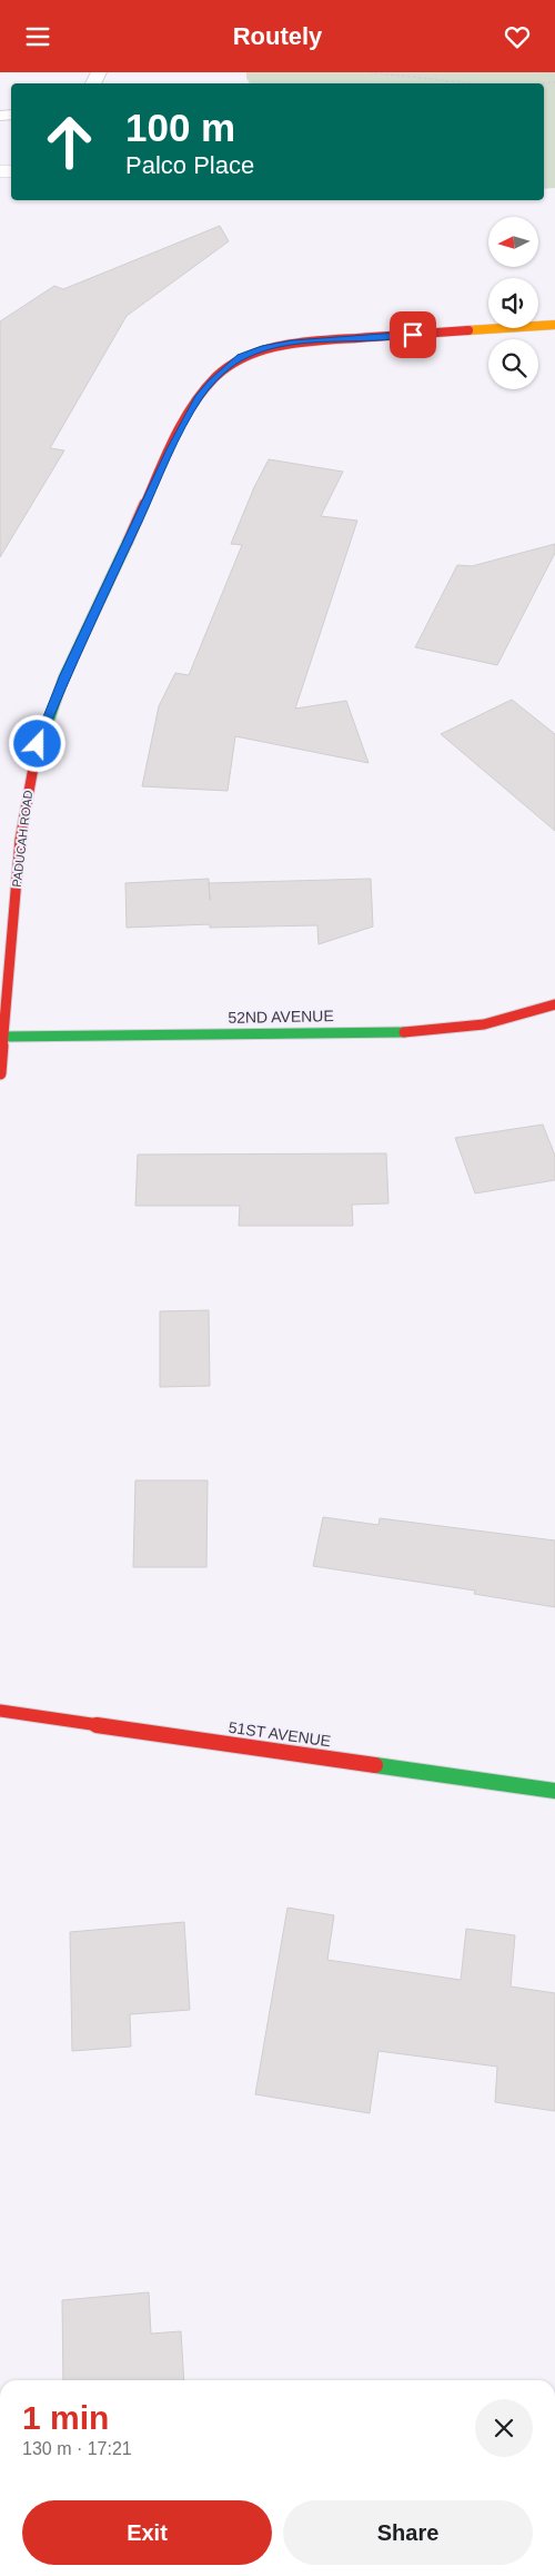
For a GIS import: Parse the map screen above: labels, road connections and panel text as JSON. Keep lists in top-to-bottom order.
{
  "streets": {
    "street": ["PADUCAH ROAD", "52ND AVENUE", "51ST AVENUE"]
  },
  "crossings": [
    ["PADUCAH ROAD", "52ND AVENUE"]
  ],
  "north": "left",
  "page": {
    "header": "Routely",
    "turn": ["100 m", "Palco Place"],
    "heading": ["1 min", "130 m · 17:21"],
    "buttons": ["Exit", "Share"]
  }
}
